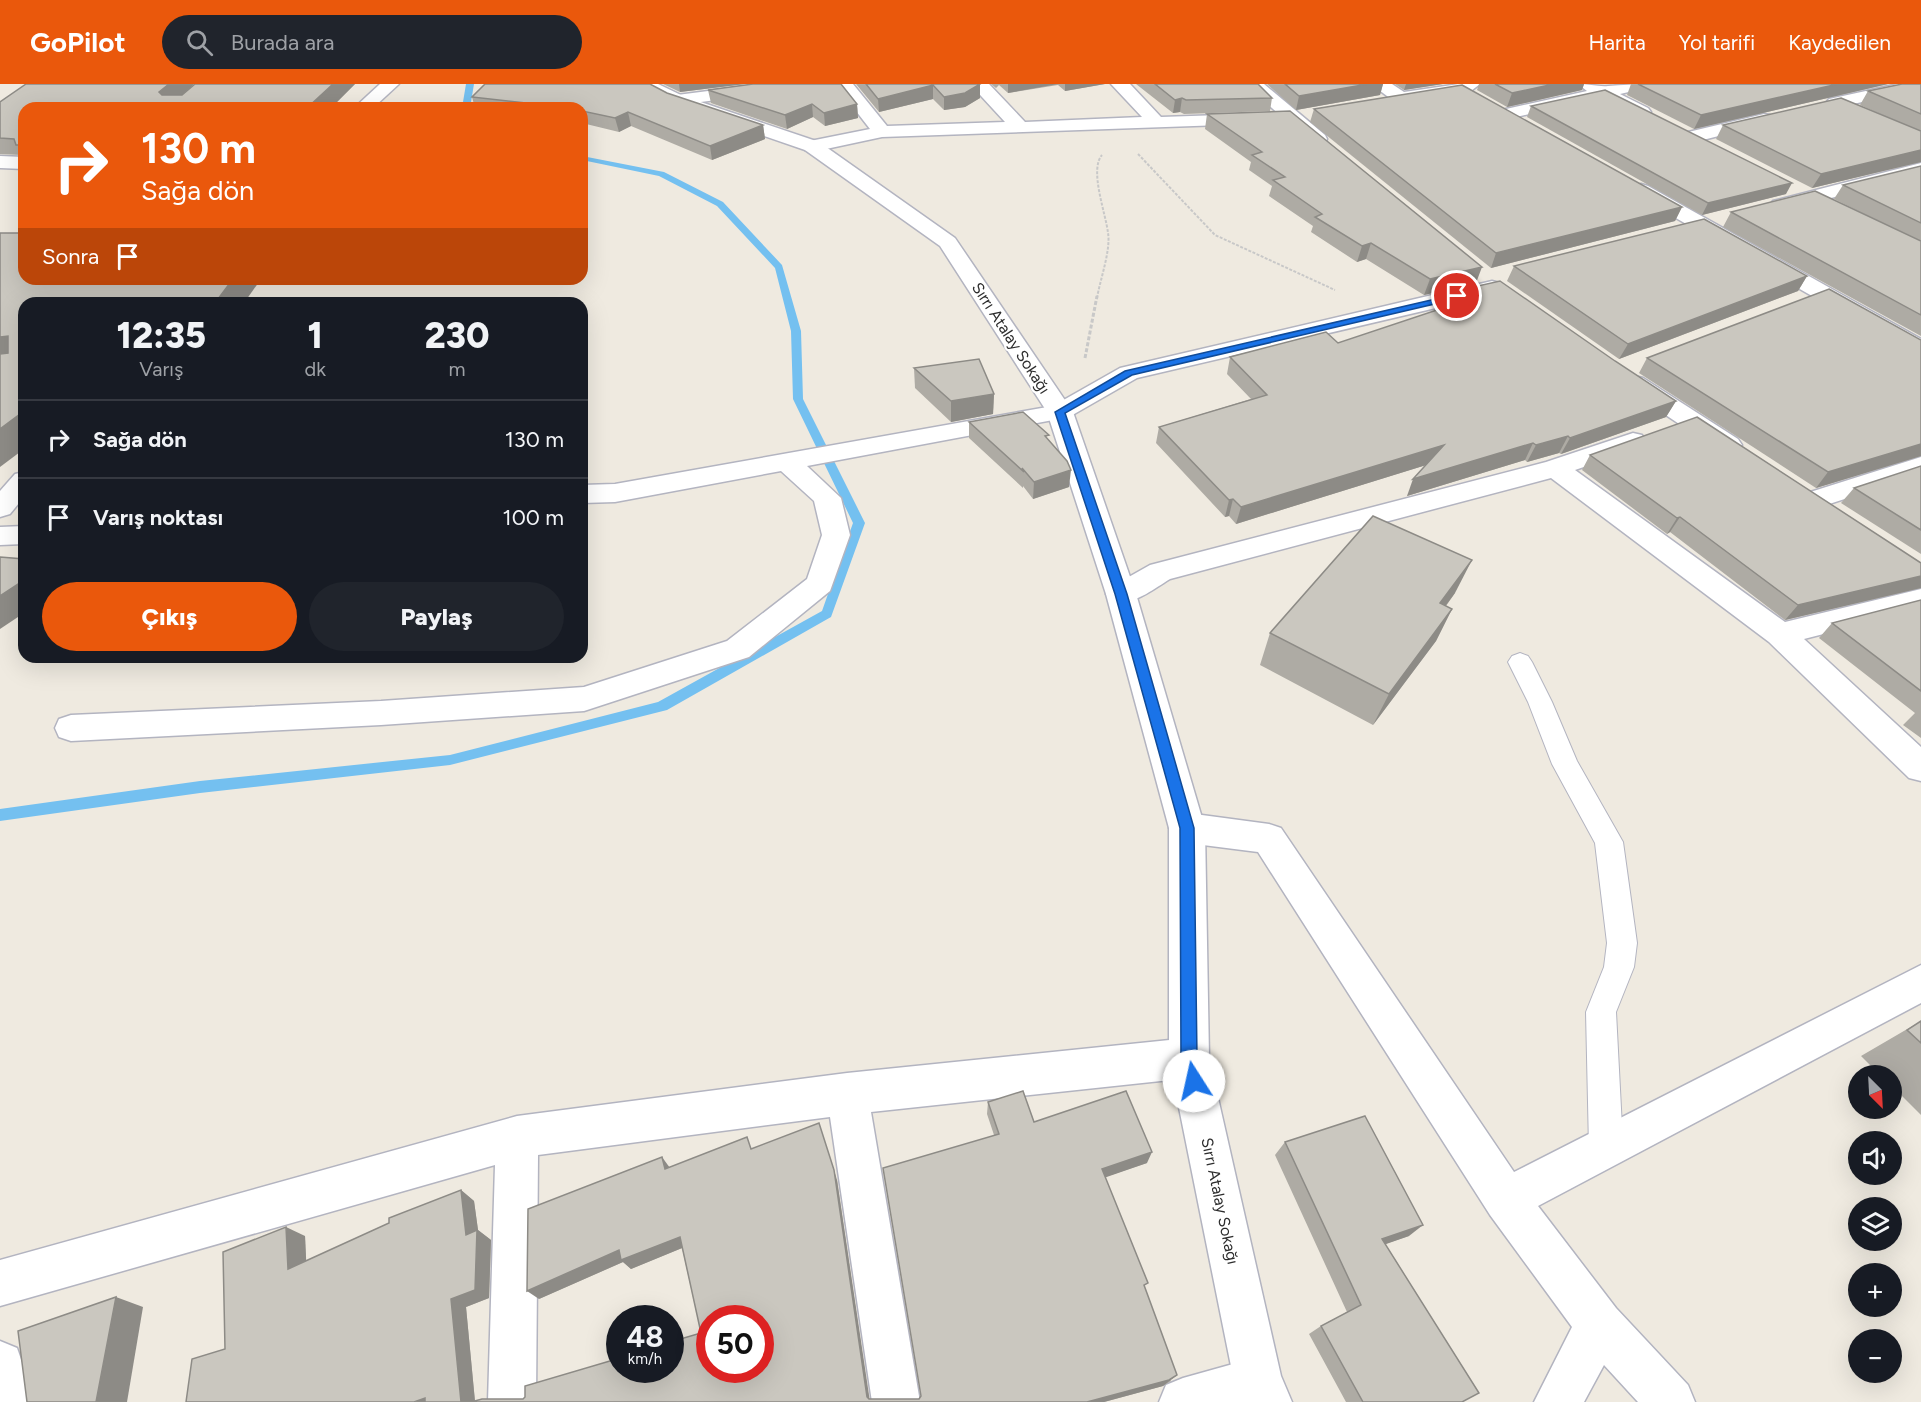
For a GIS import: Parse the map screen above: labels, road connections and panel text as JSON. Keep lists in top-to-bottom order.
{
  "streets": {
    "street": ["Sırrı Atalay Sokağı"]
  },
  "north": "bottom right",
  "page": {
    "header": "GoPilot",
    "search": "Burada ara",
    "nav": ["Harita", "Yol tarifi", "Kaydedilen"],
    "turn": ["130 m", "Sağa dön"],
    "then": "Sonra",
    "eta": [
      "12:35",
      "Varış",
      "1",
      "dk",
      "230",
      "m"
    ],
    "list": [
      {
        "name": "Sağa dön",
        "value": "130 m"
      },
      {
        "name": "Varış noktası",
        "value": "100 m"
      }
    ],
    "buttons": ["Çıkış", "Paylaş"],
    "map_buttons": ["+", "−"],
    "speed": "48 km/h",
    "limit": "50"
  }
}
